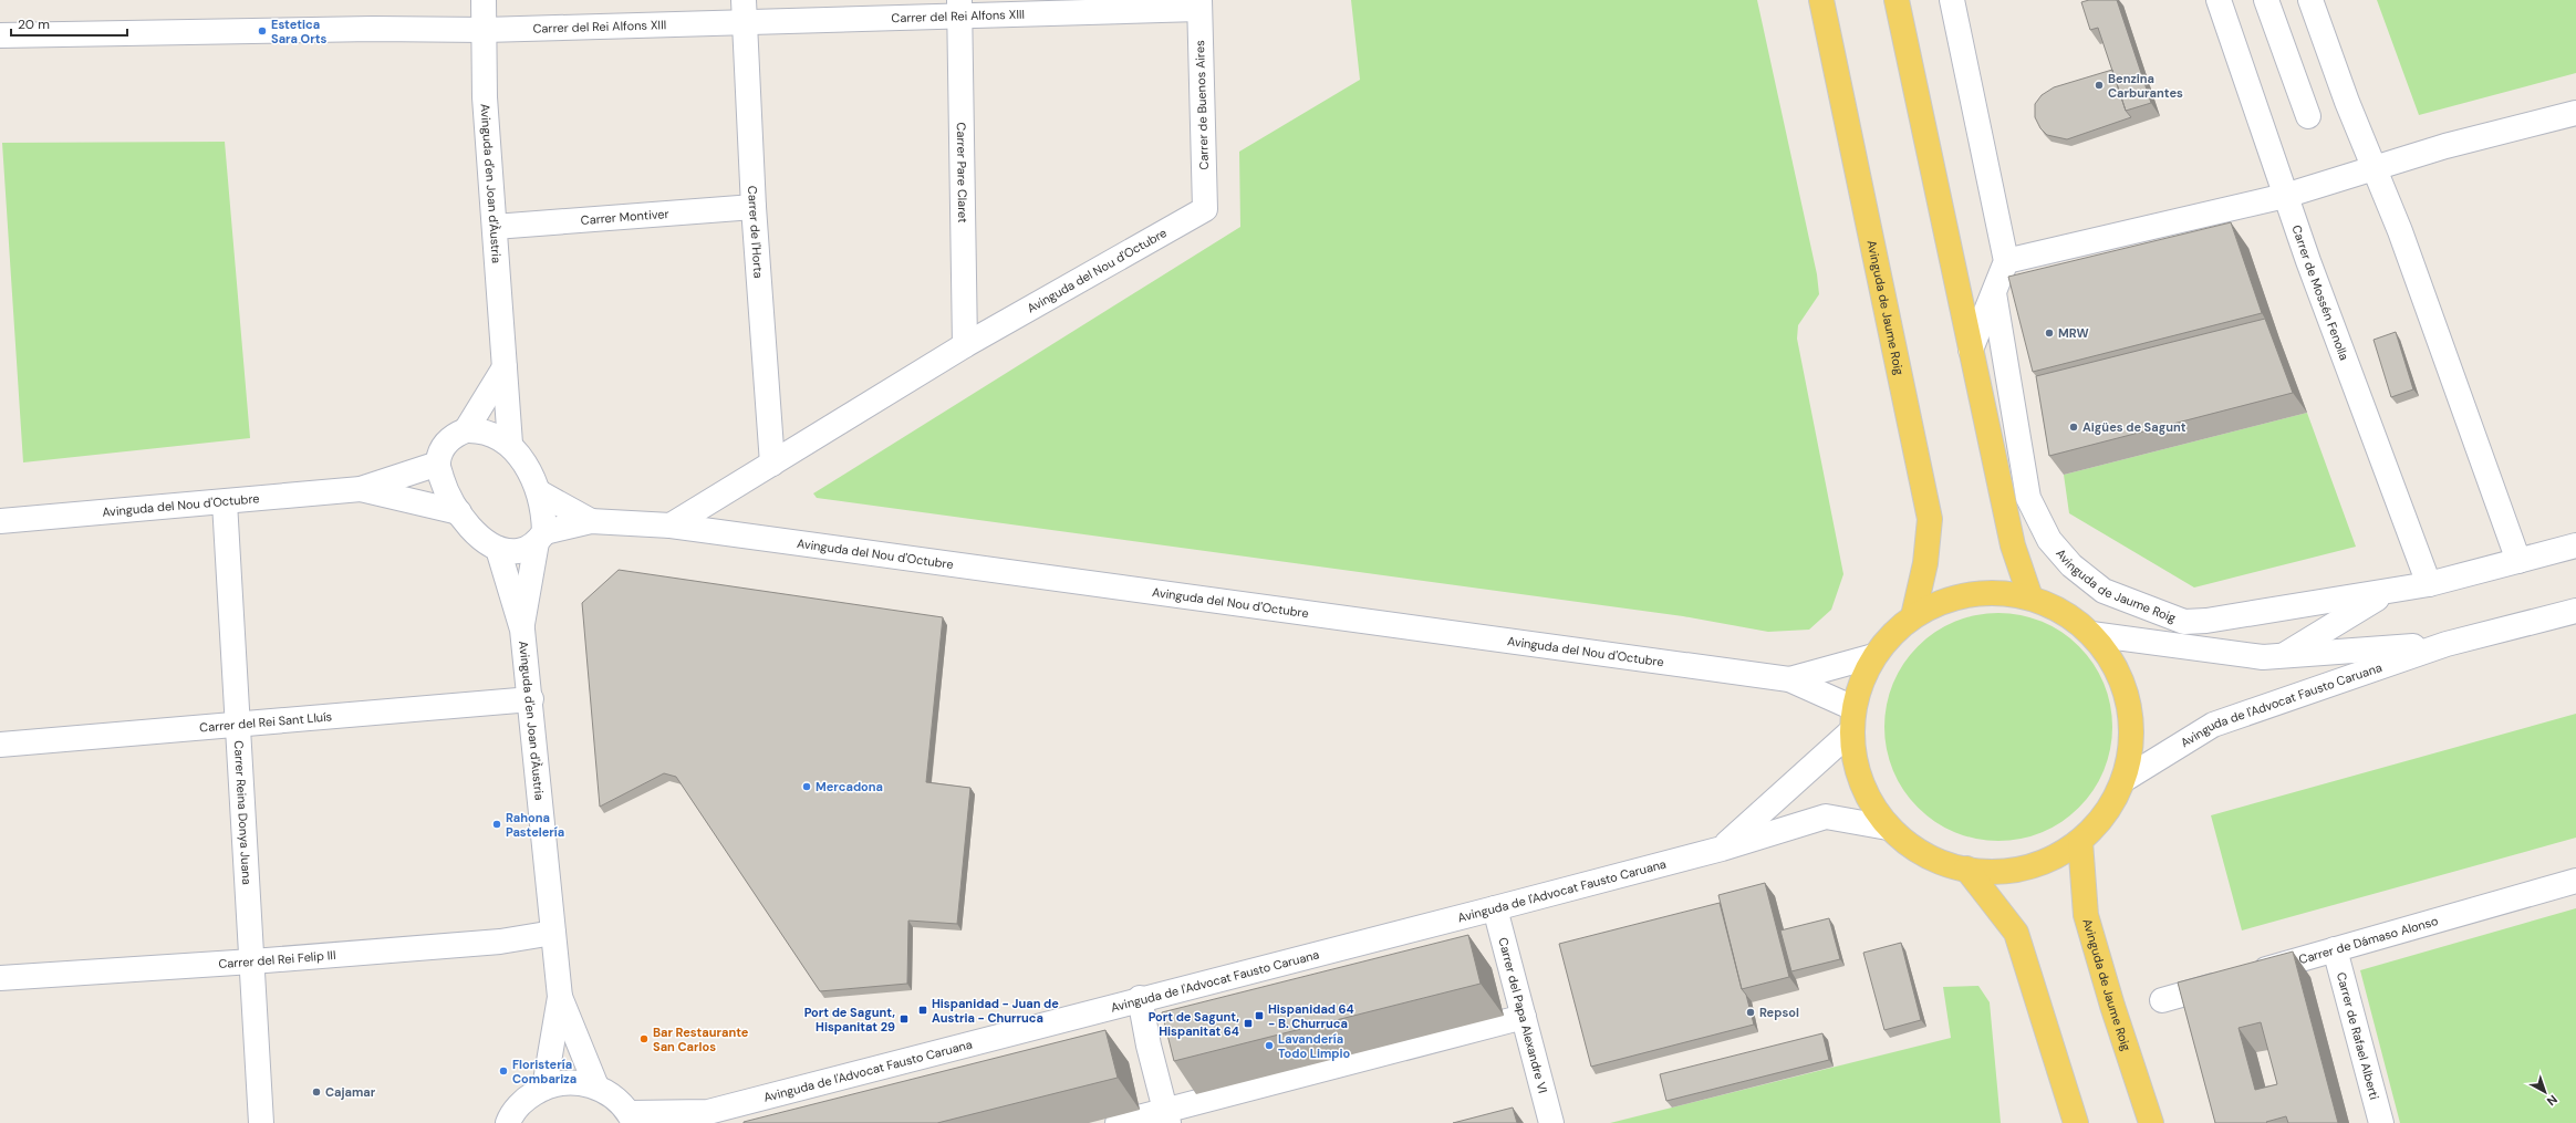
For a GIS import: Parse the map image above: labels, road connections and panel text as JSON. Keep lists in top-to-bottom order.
{
  "streets": {
    "main road": ["Avinguda de Jaume Roig"],
    "street": [
      "Carrer del Rei Alfons XIII",
      "Carrer de Buenos Aires",
      "Carrer Pare Claret",
      "Avinguda d'en Joan d'Àustria",
      "Carrer Montiver",
      "Carrer de l'Horta",
      "Avinguda del Nou d'Octubre",
      "Carrer de Mossén Fenolla",
      "Avinguda de l'Advocat Fausto Caruana",
      "Carrer del Rei Sant Lluís",
      "Carrer Reina Donya Juana",
      "Carrer de Dámaso Alonso",
      "Carrer del Rei Felip III",
      "Carrer del Papa Alexandre VI",
      "Carrer de Rafael Alberti"
    ]
  },
  "crossings": [
    ["Carrer del Rei Alfons XIII", "Carrer de Buenos Aires"],
    ["Carrer del Rei Alfons XIII", "Carrer Pare Claret"],
    ["Carrer del Rei Alfons XIII", "Avinguda d'en Joan d'Àustria"],
    ["Carrer del Rei Alfons XIII", "Carrer de l'Horta"],
    ["Carrer de Buenos Aires", "Avinguda del Nou d'Octubre"],
    ["Carrer Pare Claret", "Avinguda del Nou d'Octubre"],
    ["Avinguda d'en Joan d'Àustria", "Carrer Montiver"],
    ["Avinguda d'en Joan d'Àustria", "Avinguda del Nou d'Octubre"],
    ["Avinguda d'en Joan d'Àustria", "Carrer del Rei Sant Lluís"],
    ["Avinguda d'en Joan d'Àustria", "Carrer del Rei Felip III"],
    ["Carrer Montiver", "Carrer de l'Horta"],
    ["Carrer de l'Horta", "Avinguda del Nou d'Octubre"],
    ["Avinguda del Nou d'Octubre", "Carrer Reina Donya Juana"],
    ["Carrer de Mossén Fenolla", "Avinguda de l'Advocat Fausto Caruana"],
    ["Avinguda de Jaume Roig", "Avinguda de l'Advocat Fausto Caruana"],
    ["Avinguda de l'Advocat Fausto Caruana", "Carrer del Papa Alexandre VI"],
    ["Carrer del Rei Sant Lluís", "Carrer Reina Donya Juana"],
    ["Carrer Reina Donya Juana", "Carrer del Rei Felip III"],
    ["Carrer de Dámaso Alonso", "Carrer de Rafael Alberti"]
  ],
  "places": {
    "other": [
      "Estetica Sara Orts",
      "Benzina Carburantes",
      "MRW",
      "Aigües de Sagunt",
      "Mercadona",
      "Rahona Pastelería",
      "Repsol",
      "Bar Restaurante San Carlos",
      "Lavandería Todo Limpio",
      "Floristería Combariza",
      "Cajamar"
    ],
    "transit": [
      "Hispanidad - Juan de Austria - Churruca",
      "Hispanidad 64 - B. Churruca",
      "Port de Sagunt, Hispanitat 29",
      "Port de Sagunt, Hispanitat 64"
    ]
  },
  "scale_bar": "20 m",
  "north": "bottom right"
}
